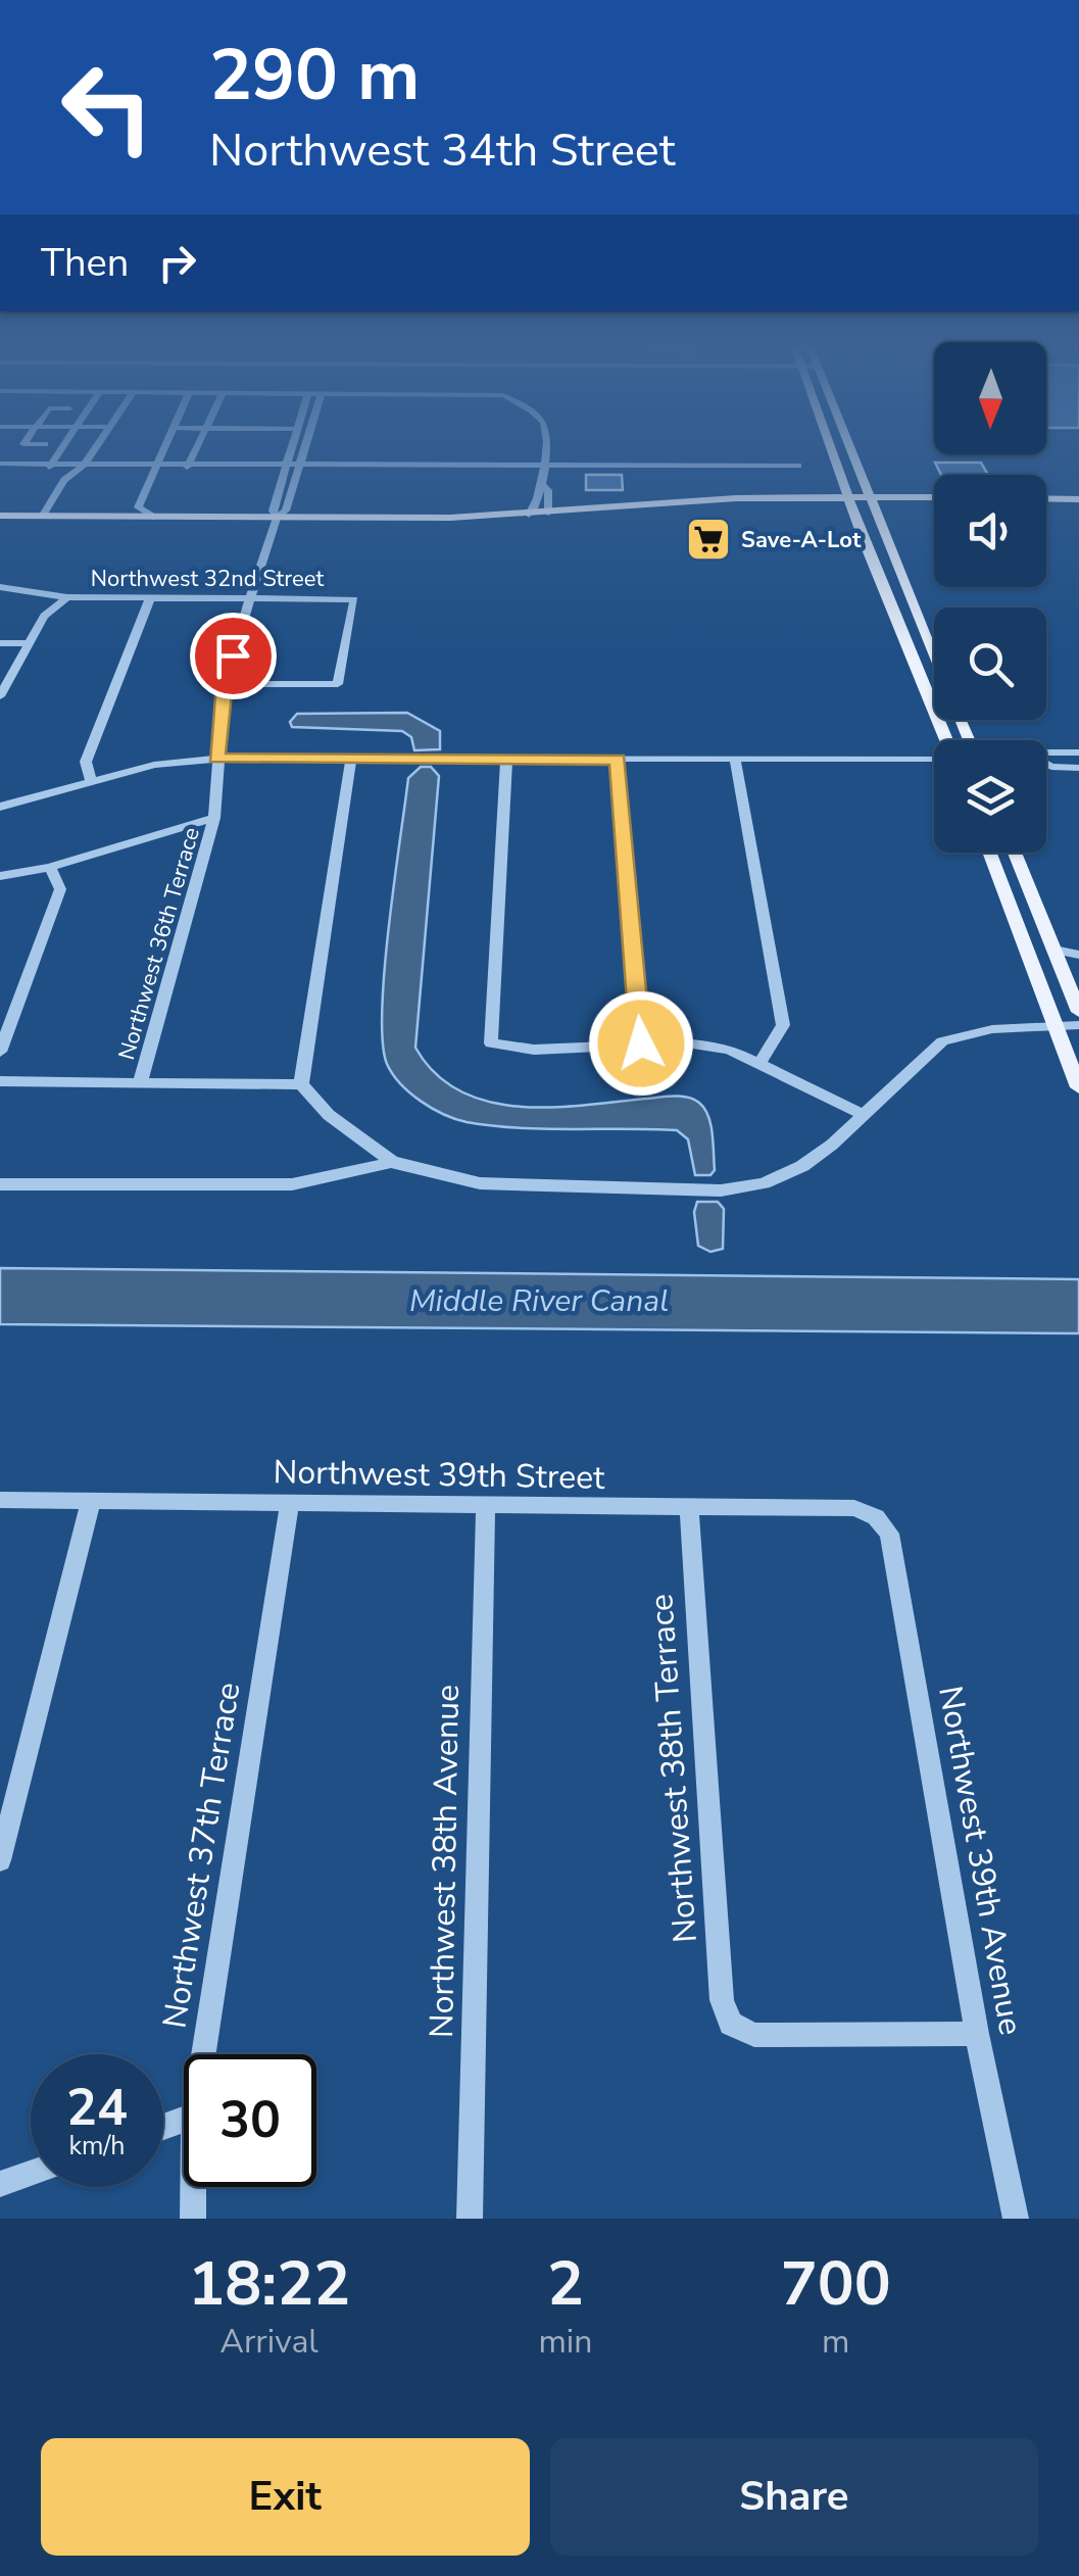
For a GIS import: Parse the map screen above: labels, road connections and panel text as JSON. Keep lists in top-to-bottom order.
{
  "streets": {
    "street": [
      "Northwest 32nd Street",
      "Northwest 36th Terrace",
      "Northwest 39th Street",
      "Northwest 38th Terrace",
      "Northwest 37th Terrace",
      "Northwest 39th Avenue",
      "Northwest 38th Avenue"
    ]
  },
  "crossings": [
    ["Northwest 32nd Street", "Northwest 36th Terrace"],
    ["Northwest 39th Street", "Northwest 38th Terrace"],
    ["Northwest 39th Street", "Northwest 37th Terrace"],
    ["Northwest 39th Street", "Northwest 39th Avenue"],
    ["Northwest 39th Street", "Northwest 38th Avenue"],
    ["Northwest 38th Terrace", "Northwest 39th Avenue"]
  ],
  "water": ["Middle River Canal"],
  "places": {
    "supermarket": ["Save-A-Lot"]
  },
  "north": "bottom",
  "page": {
    "turn": ["290 m", "Northwest 34th Street"],
    "then": "Then",
    "speed": "24 km/h",
    "limit": "30",
    "eta": [
      "18:22",
      "Arrival",
      "2",
      "min",
      "700",
      "m"
    ],
    "buttons": ["Exit", "Share"]
  }
}
